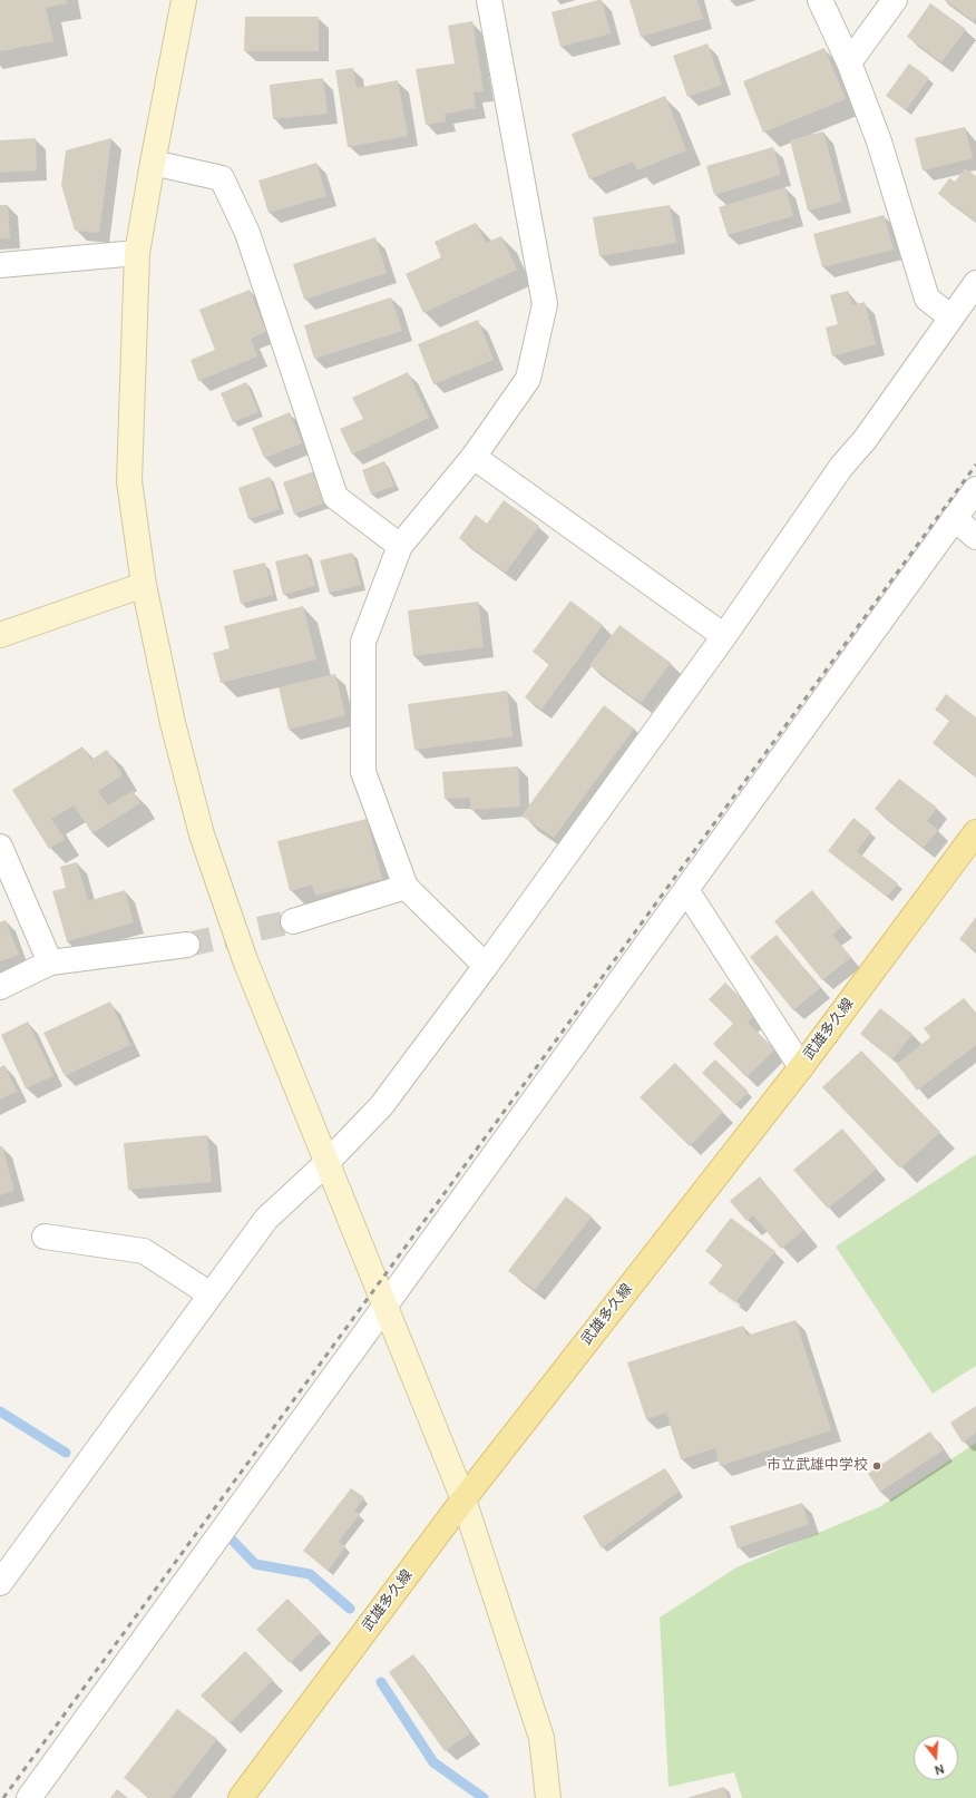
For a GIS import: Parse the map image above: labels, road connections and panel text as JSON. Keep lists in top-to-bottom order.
{
  "streets": {
    "main road": ["武雄多久線"]
  },
  "places": ["市立武雄中学校"],
  "north": "bottom"
}
